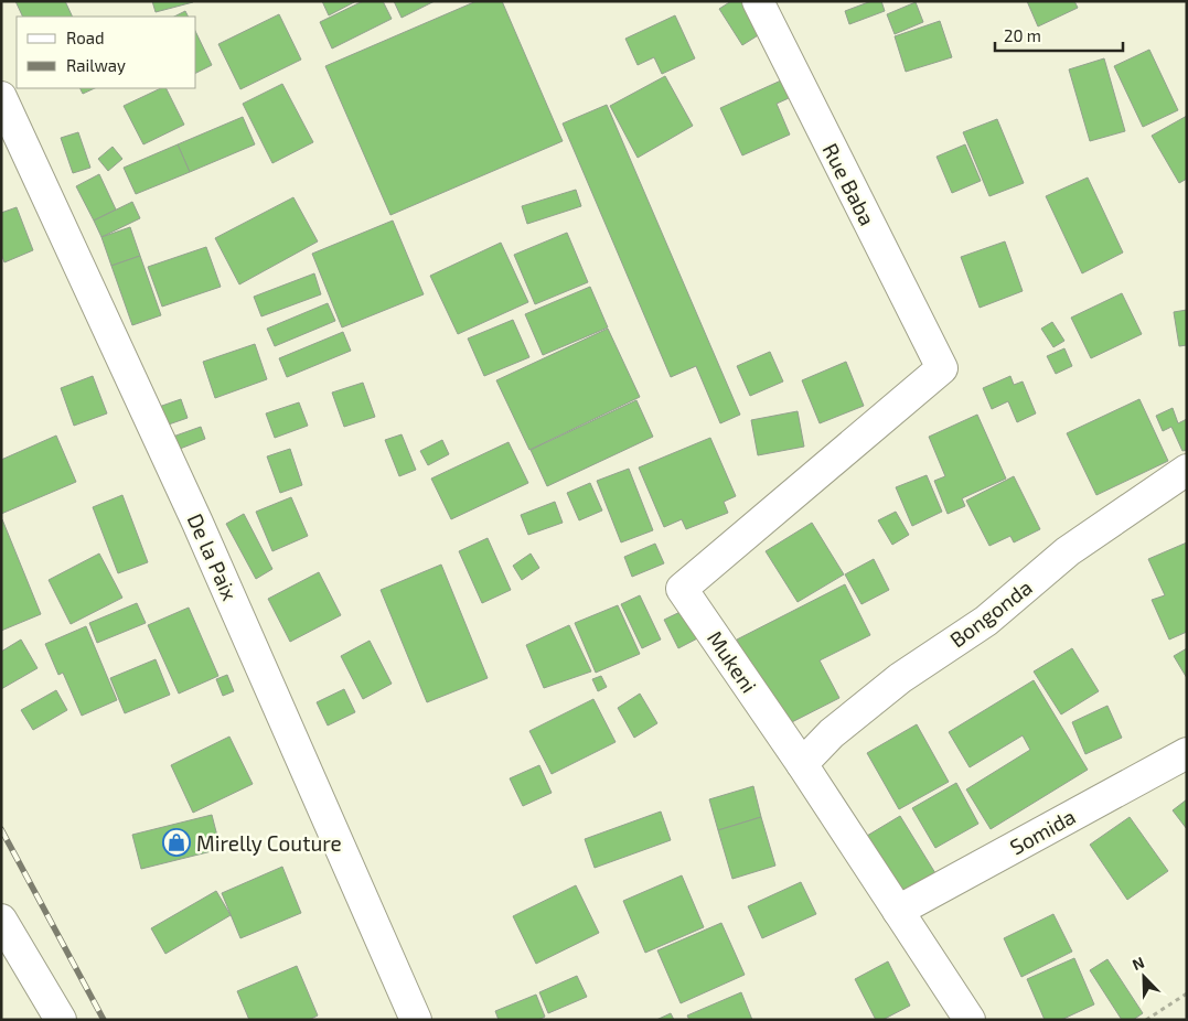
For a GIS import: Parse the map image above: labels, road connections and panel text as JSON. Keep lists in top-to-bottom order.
{
  "streets": {
    "street": [
      "Rue Baba",
      "De la Paix",
      "Bongonda",
      "Mukeni",
      "Somida"
    ]
  },
  "crossings": [
    ["Rue Baba", "Mukeni"],
    ["Bongonda", "Mukeni"],
    ["Mukeni", "Somida"]
  ],
  "places": {
    "shop": ["Mirelly Couture"]
  },
  "legend": ["Road", "Railway"],
  "scale_bar": "20 m",
  "north": "top left"
}
